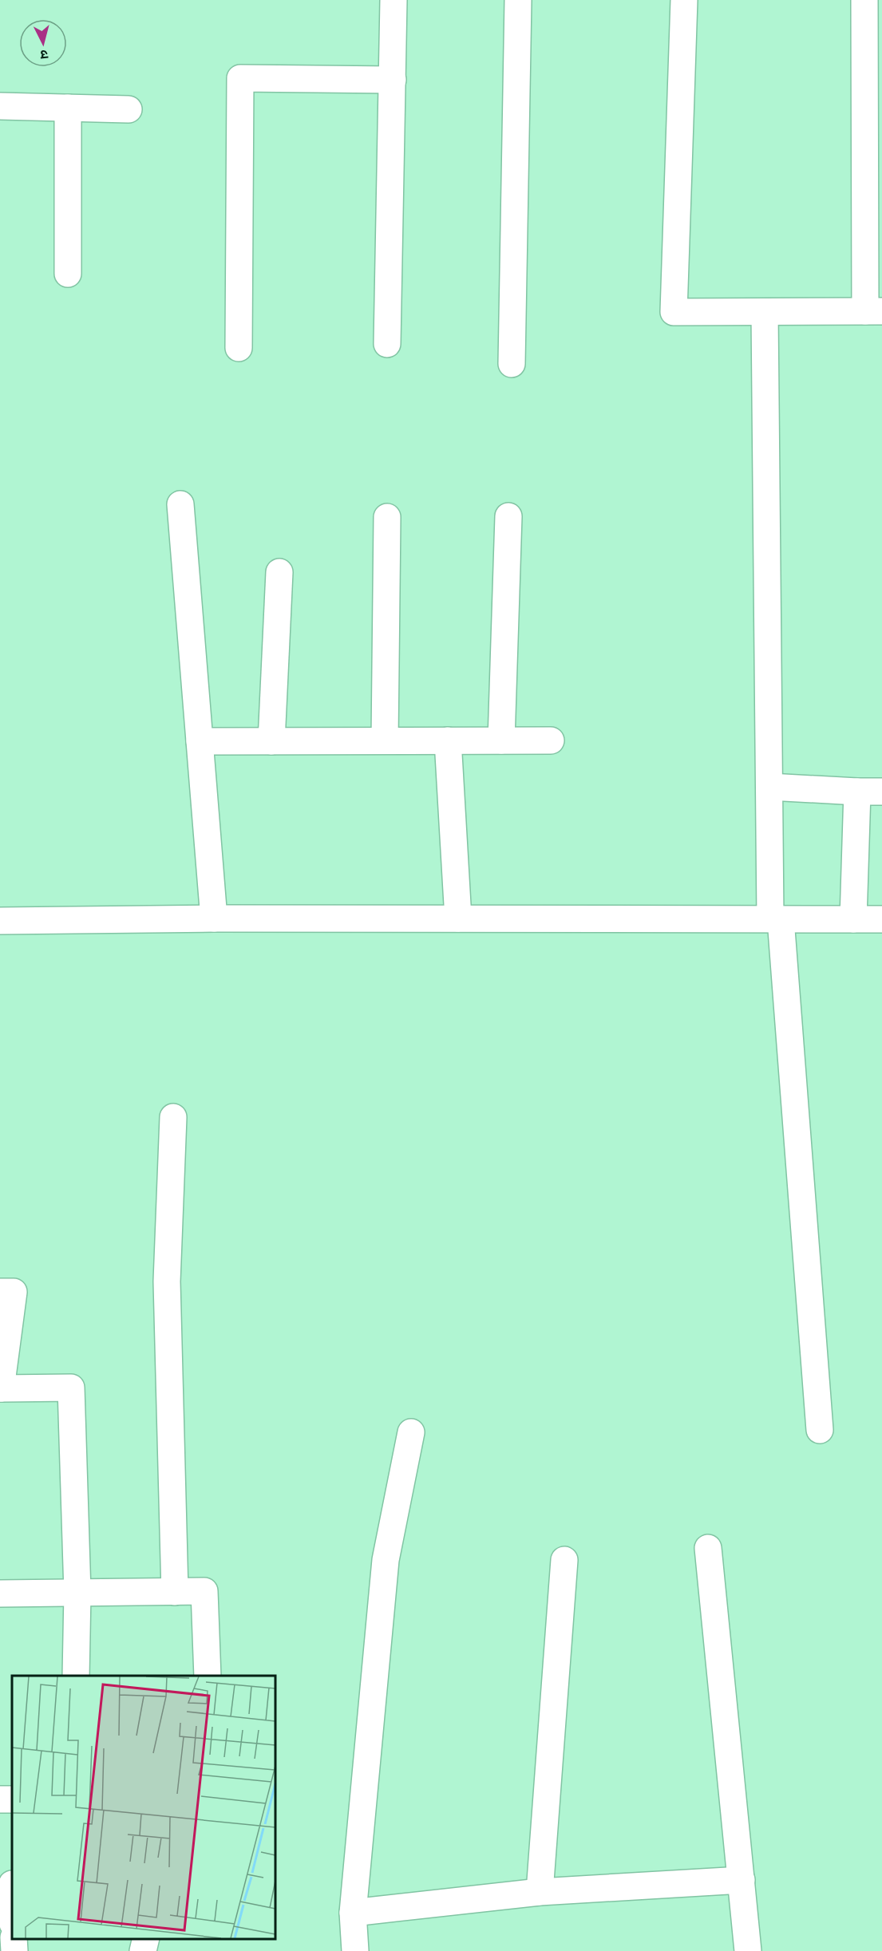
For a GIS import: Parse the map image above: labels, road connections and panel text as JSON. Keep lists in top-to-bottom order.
{
  "north": "bottom"
}
